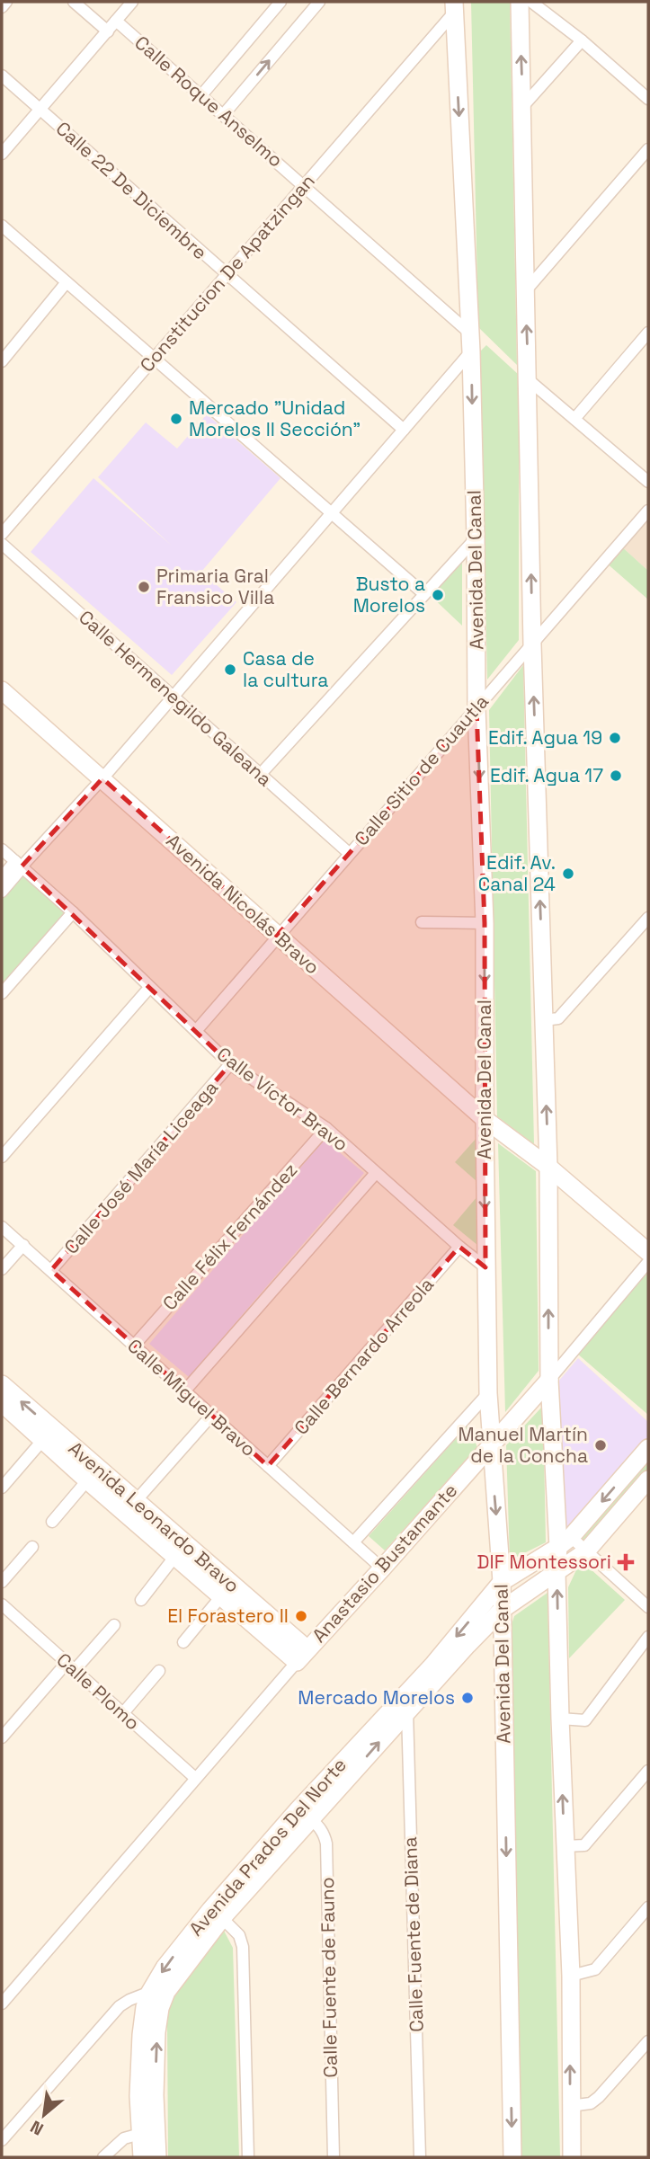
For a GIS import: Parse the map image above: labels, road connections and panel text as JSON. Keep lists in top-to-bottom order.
{
  "streets": {
    "main road": [
      "Avenida Del Canal",
      "Avenida Nicolás Bravo",
      "Avenida Leonardo Bravo",
      "Anastasio Bustamante",
      "Avenida Prados Del Norte"
    ],
    "street": [
      "Calle Roque Anselmo",
      "Calle 22 De Diciembre",
      "Constitucion De Apatzingan",
      "Calle Hermenegildo Galeana",
      "Calle Sitio de Cuautla",
      "Calle Víctor Bravo",
      "Calle José María Liceaga",
      "Calle Félix Fernández",
      "Calle Bernardo Arreola",
      "Calle Miguel Bravo",
      "Calle Plomo",
      "Calle Fuente de Diana",
      "Calle Fuente de Fauno"
    ]
  },
  "crossings": [
    ["Calle Roque Anselmo", "Constitucion De Apatzingan"],
    ["Calle Roque Anselmo", "Avenida Del Canal"],
    ["Calle 22 De Diciembre", "Constitucion De Apatzingan"],
    ["Constitucion De Apatzingan", "Avenida Del Canal"],
    ["Avenida Del Canal", "Calle Sitio de Cuautla"],
    ["Avenida Del Canal", "Avenida Nicolás Bravo"],
    ["Avenida Del Canal", "Calle Víctor Bravo"],
    ["Avenida Del Canal", "Anastasio Bustamante"],
    ["Avenida Del Canal", "Avenida Prados Del Norte"],
    ["Calle Hermenegildo Galeana", "Calle Sitio de Cuautla"],
    ["Calle Sitio de Cuautla", "Avenida Nicolás Bravo"],
    ["Calle Sitio de Cuautla", "Calle Víctor Bravo"],
    ["Avenida Nicolás Bravo", "Anastasio Bustamante"],
    ["Calle Víctor Bravo", "Calle José María Liceaga"],
    ["Calle Víctor Bravo", "Calle Félix Fernández"],
    ["Calle Víctor Bravo", "Calle Bernardo Arreola"],
    ["Calle José María Liceaga", "Calle Miguel Bravo"],
    ["Calle Félix Fernández", "Calle Miguel Bravo"],
    ["Calle Bernardo Arreola", "Calle Miguel Bravo"],
    ["Calle Miguel Bravo", "Anastasio Bustamante"],
    ["Avenida Leonardo Bravo", "Anastasio Bustamante"],
    ["Anastasio Bustamante", "Calle Plomo"],
    ["Avenida Prados Del Norte", "Calle Fuente de Fauno"]
  ],
  "places": {
    "other": [
      "Mercado \"Unidad Morelos II Sección\"",
      "Primaria Gral Fransico Villa",
      "Busto a Morelos",
      "Casa de la cultura",
      "Edif. Agua 19",
      "Edif. Agua 17",
      "Edif. Av. Canal 24",
      "Manuel Martín de la Concha",
      "El Forastero II",
      "Mercado Morelos"
    ],
    "health": ["DIF Montessori"]
  },
  "north": "bottom left"
}
